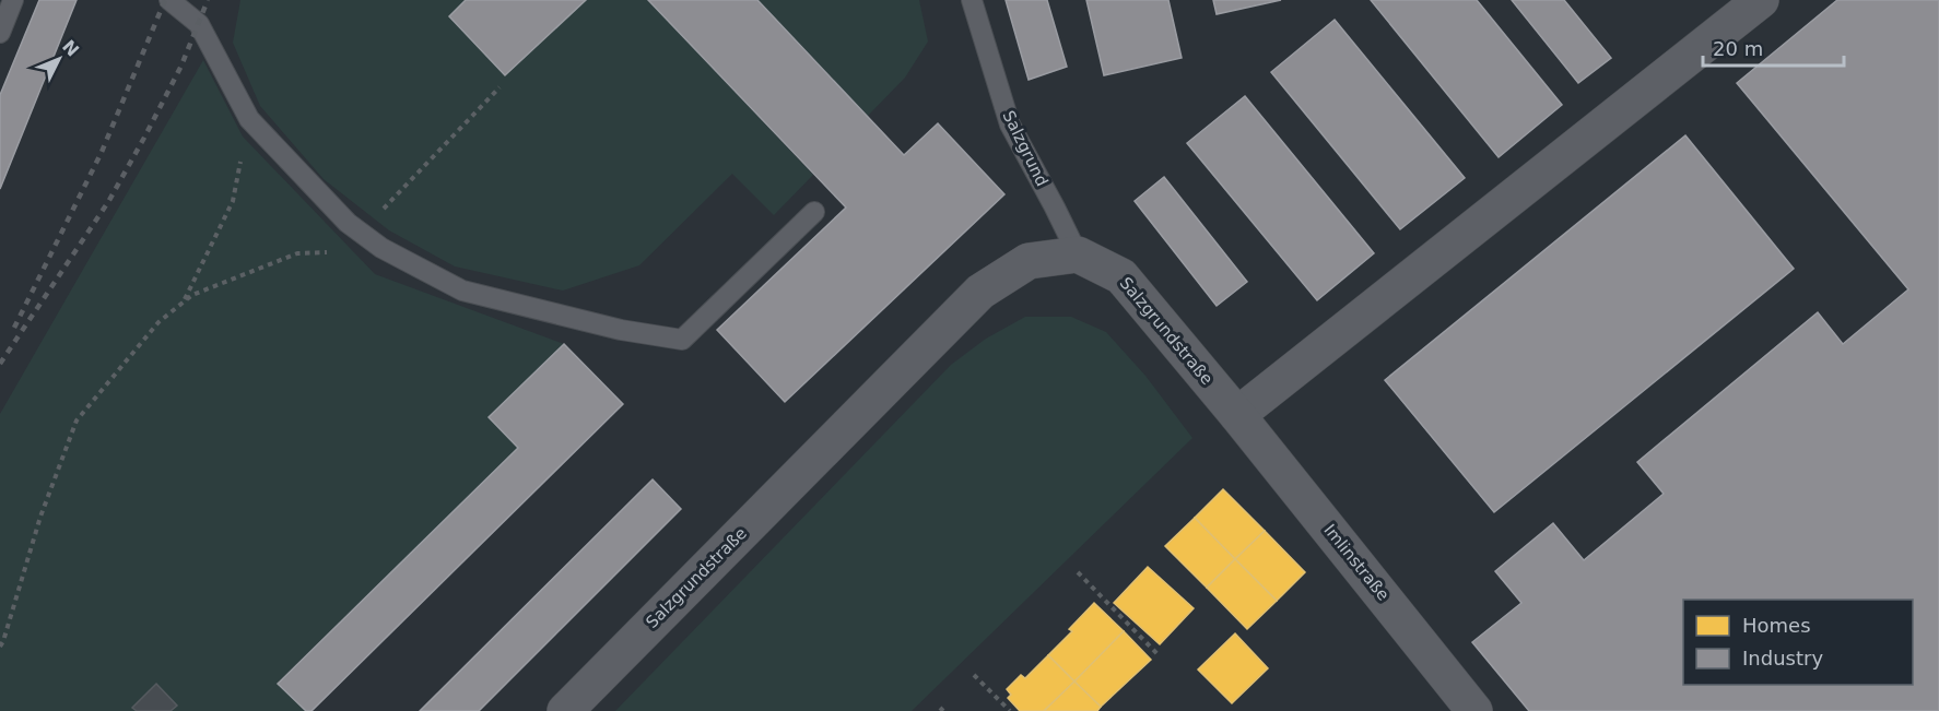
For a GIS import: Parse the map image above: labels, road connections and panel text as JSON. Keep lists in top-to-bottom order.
{
  "streets": {
    "street": ["Salzgrundstraße", "Imlinstraße"],
    "lane": ["Salzgrund"]
  },
  "crossings": [
    ["Salzgrund", "Salzgrundstraße"],
    ["Salzgrundstraße", "Imlinstraße"]
  ],
  "legend": ["Homes", "Industry"],
  "scale_bar": "20 m",
  "north": "top right"
}
